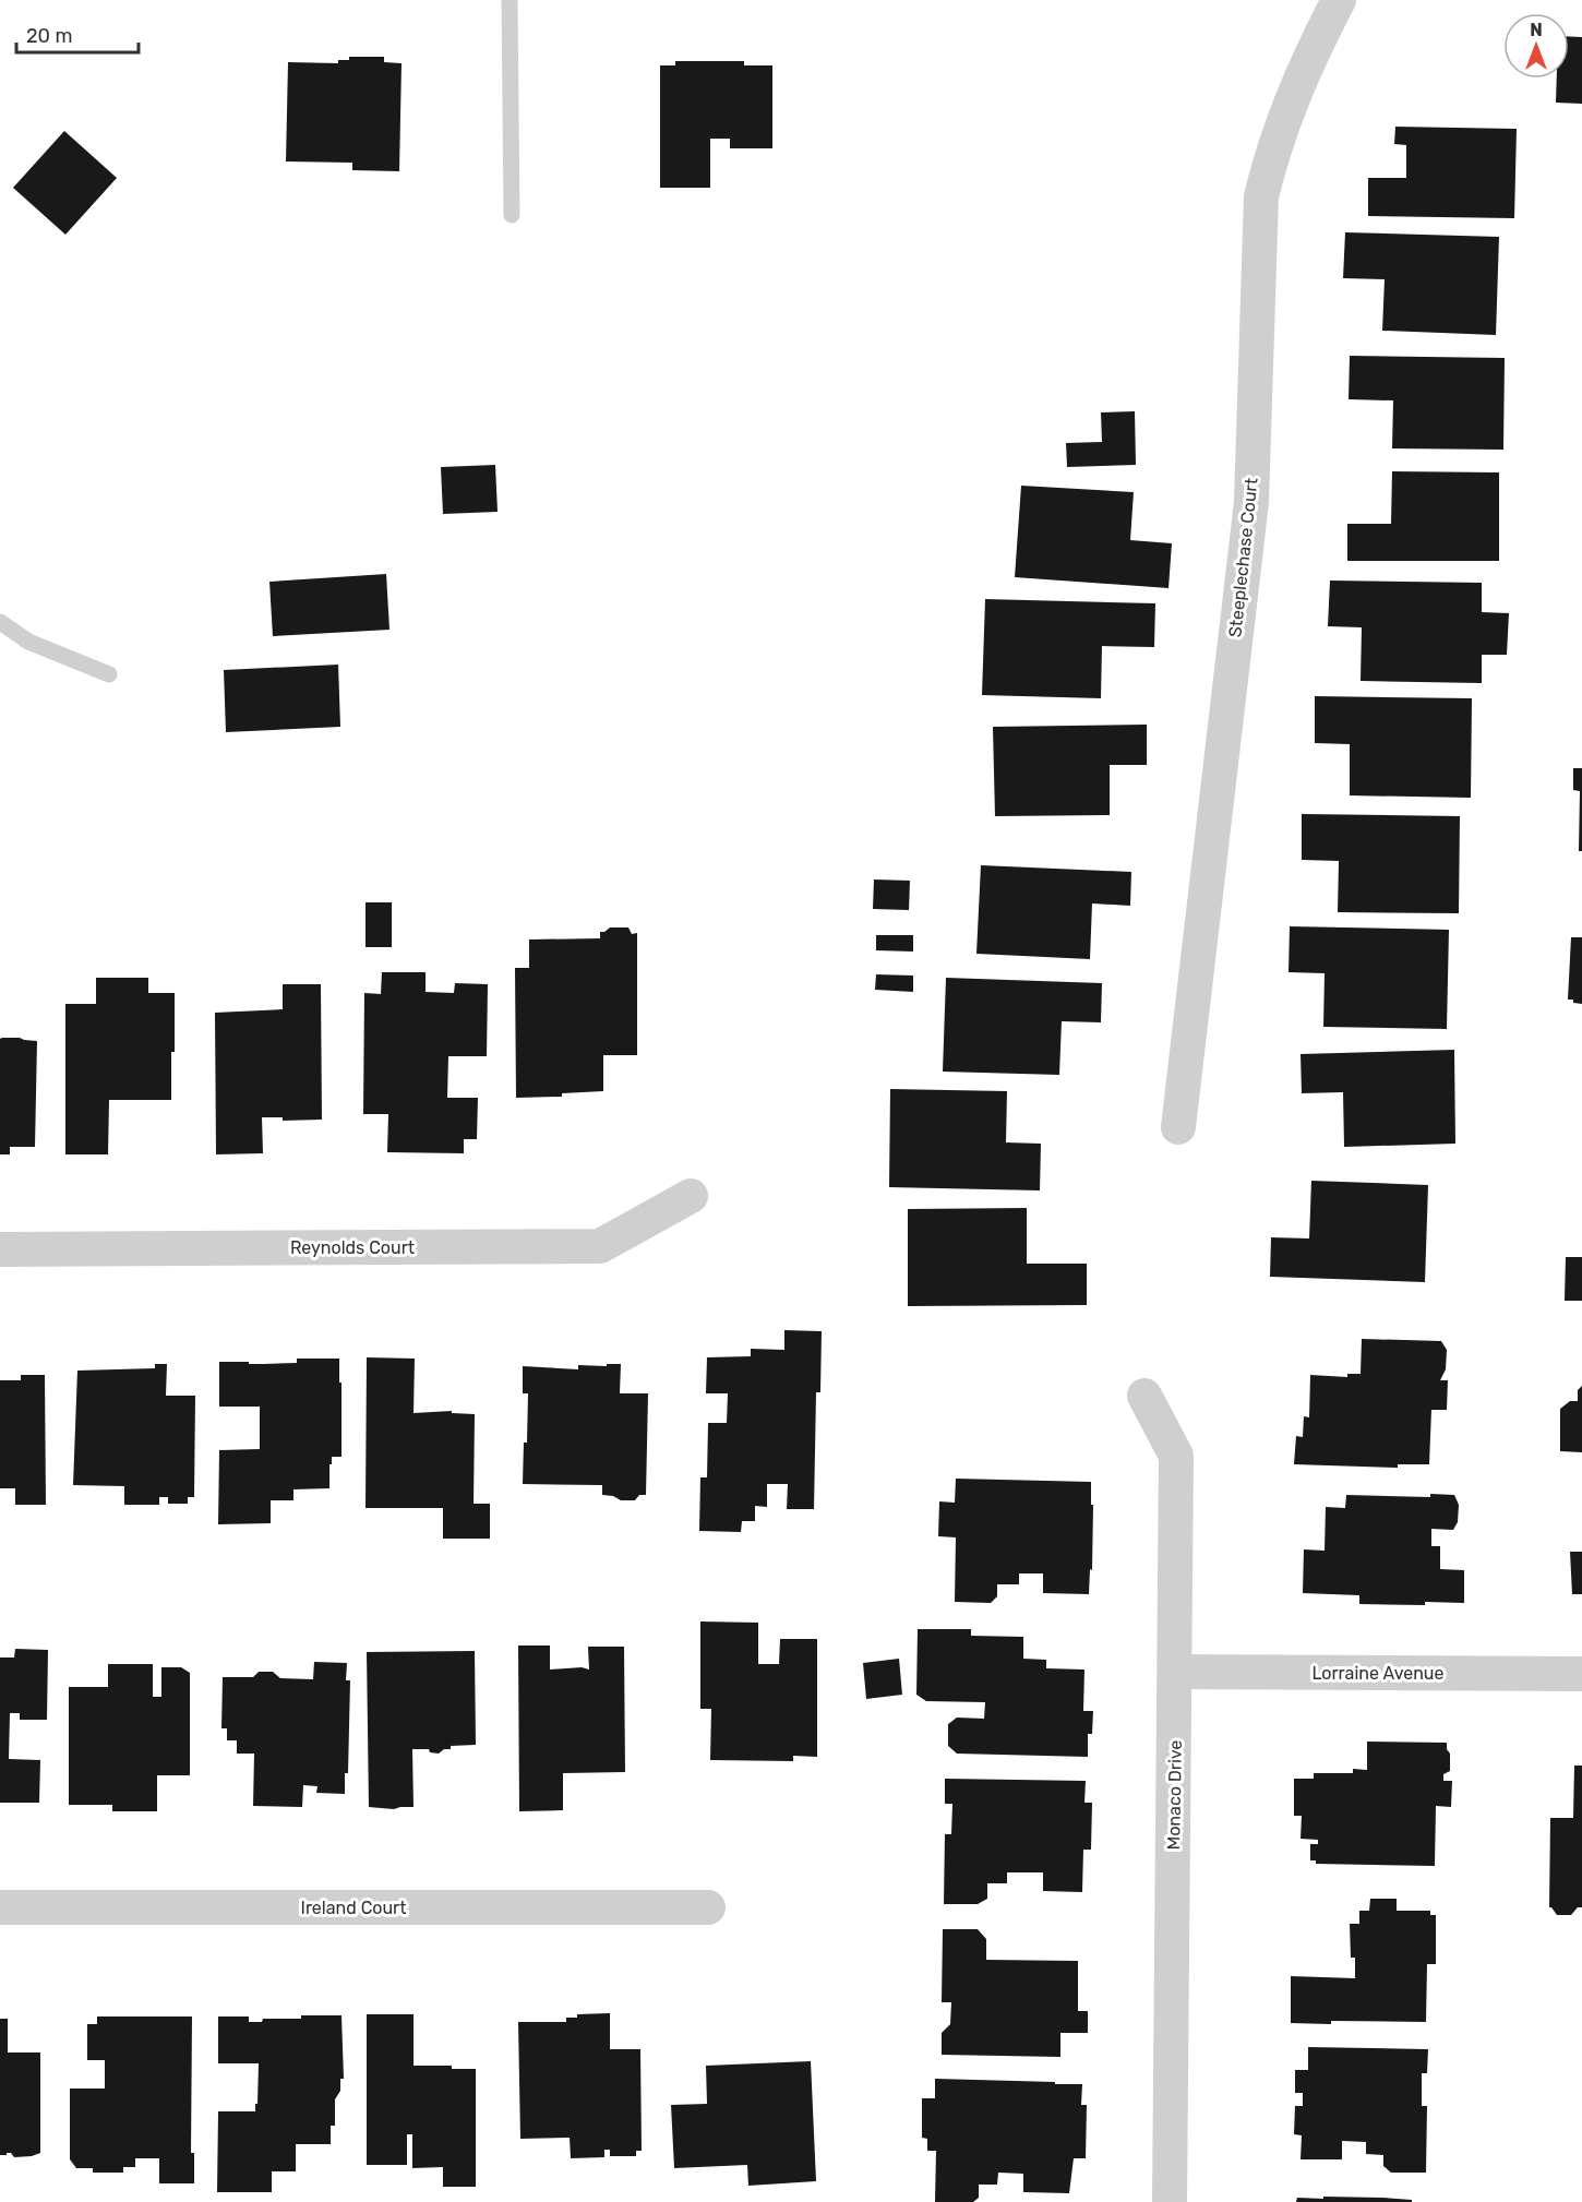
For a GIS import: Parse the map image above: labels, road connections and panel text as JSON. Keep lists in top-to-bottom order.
{
  "streets": {
    "street": [
      "Steeplechase Court",
      "Reynolds Court",
      "Lorraine Avenue",
      "Monaco Drive",
      "Ireland Court"
    ]
  },
  "crossings": [
    ["Lorraine Avenue", "Monaco Drive"]
  ],
  "scale_bar": "20 m",
  "north": "top"
}
